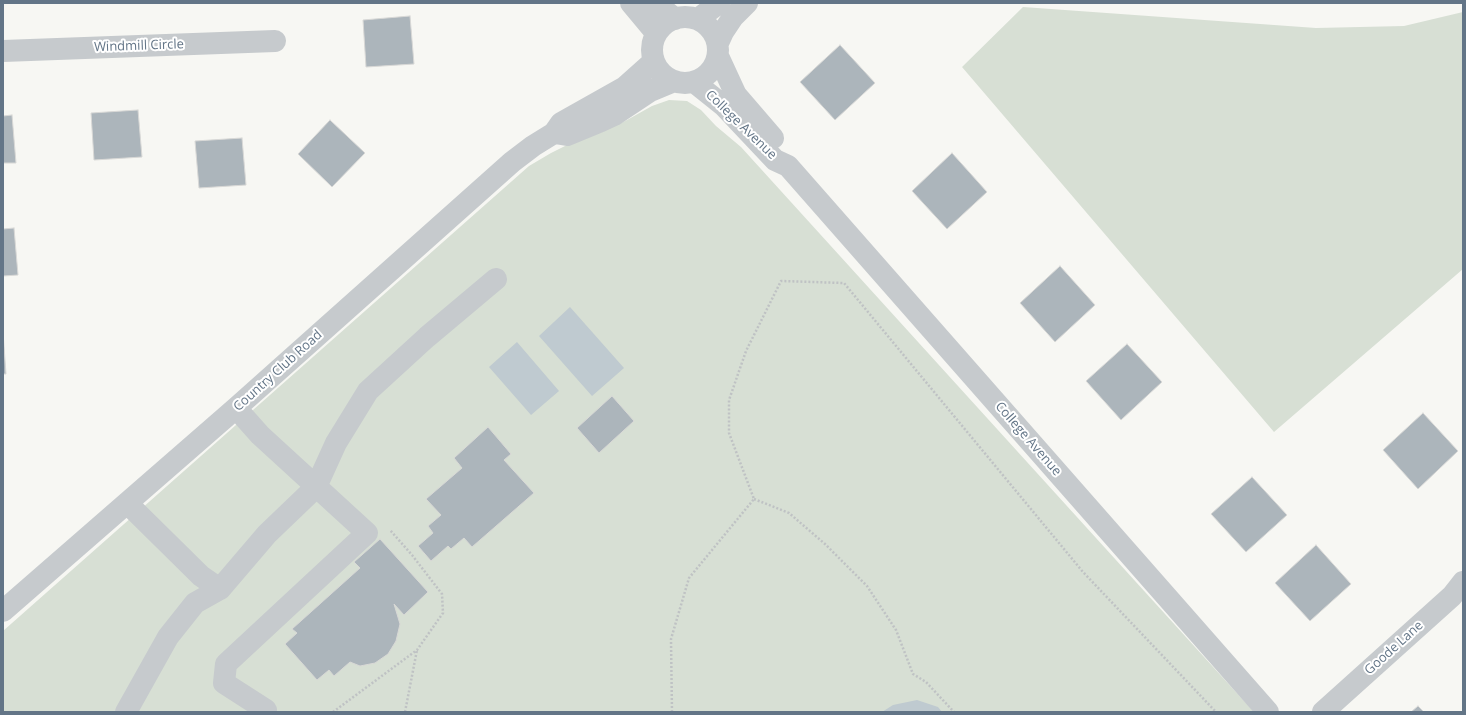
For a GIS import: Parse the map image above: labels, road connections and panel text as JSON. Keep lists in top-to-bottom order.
{
  "streets": {
    "street": [
      "Windmill Circle",
      "College Avenue",
      "Country Club Road",
      "Goode Lane"
    ]
  },
  "crossings": [
    ["College Avenue", "Country Club Road"]
  ]
}
